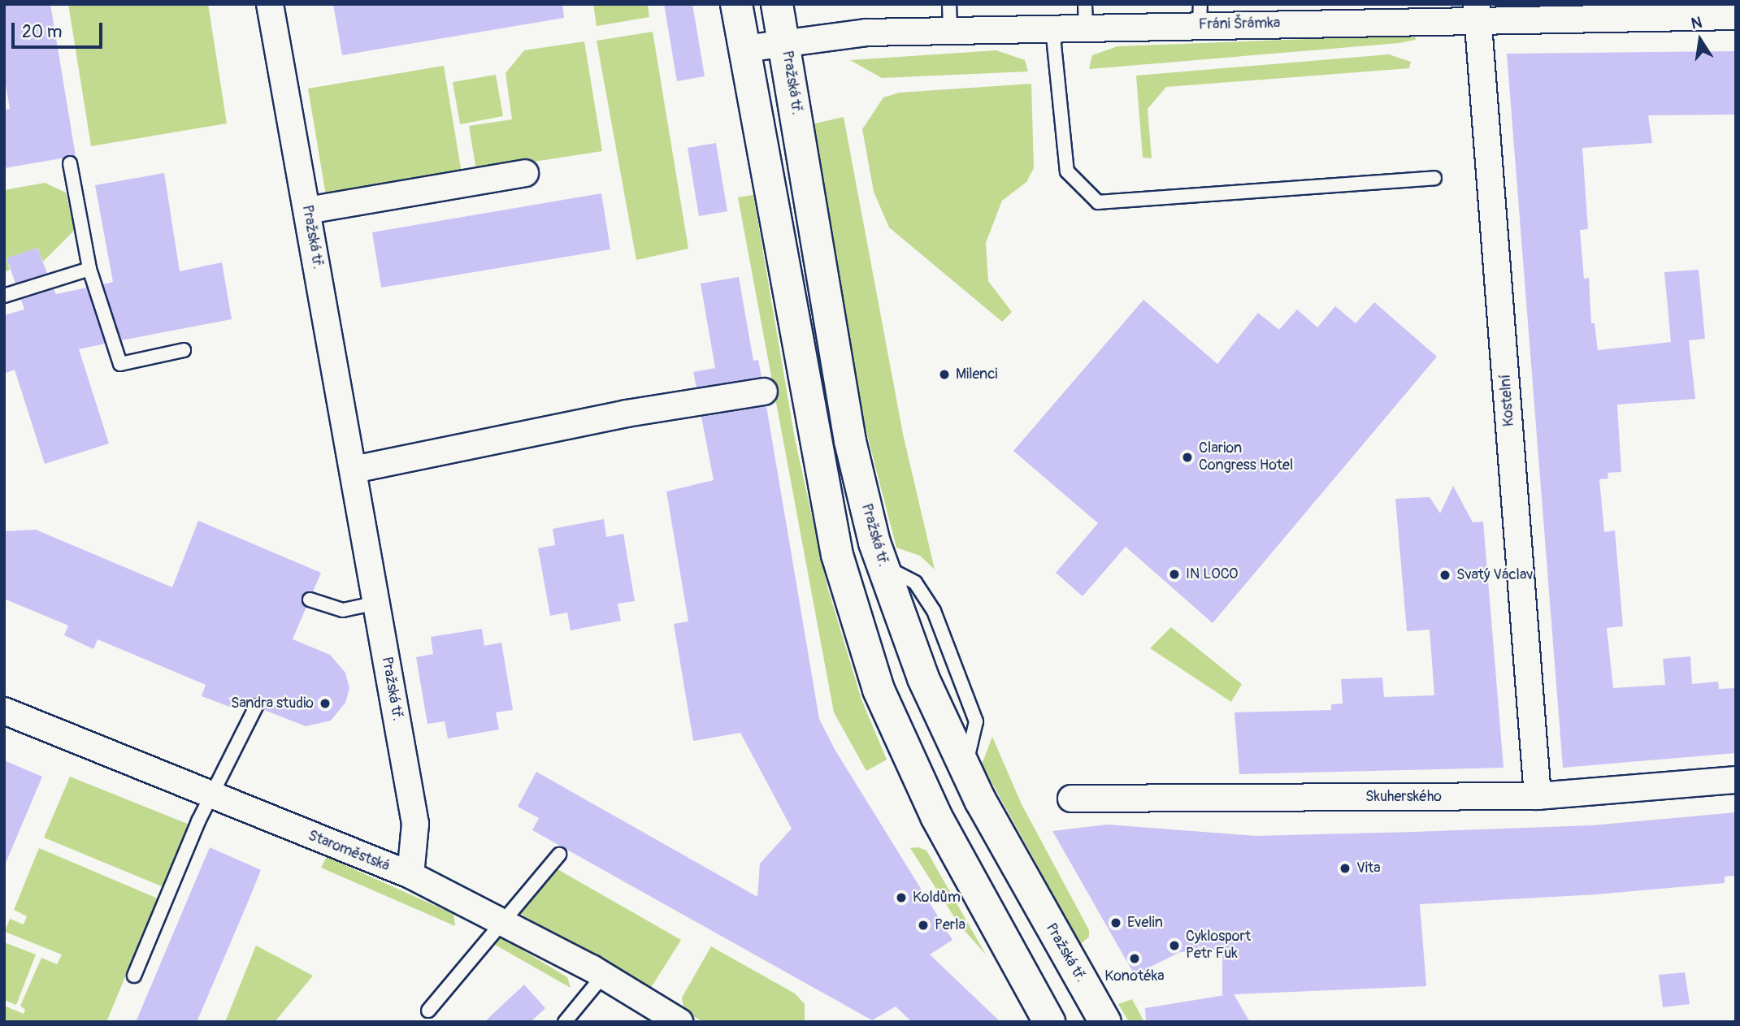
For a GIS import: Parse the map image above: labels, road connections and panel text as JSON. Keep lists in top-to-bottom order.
{
  "streets": {
    "street": [
      "Fráni Šrámka",
      "Pražská tř.",
      "Kostelní",
      "Skuherského",
      "Staroměstská"
    ]
  },
  "crossings": [
    ["Fráni Šrámka", "Pražská tř."],
    ["Fráni Šrámka", "Kostelní"],
    ["Pražská tř.", "Staroměstská"],
    ["Kostelní", "Skuherského"]
  ],
  "places": [
    "Milenci",
    "Clarion Congress Hotel",
    "IN LOCO",
    "Svatý Václav",
    "Sandra studio",
    "Vita",
    "Koldům",
    "Evelin",
    "Perla",
    "Cyklosport Petr Fuk",
    "Konotéka"
  ],
  "scale_bar": "20 m",
  "north": "top"
}
